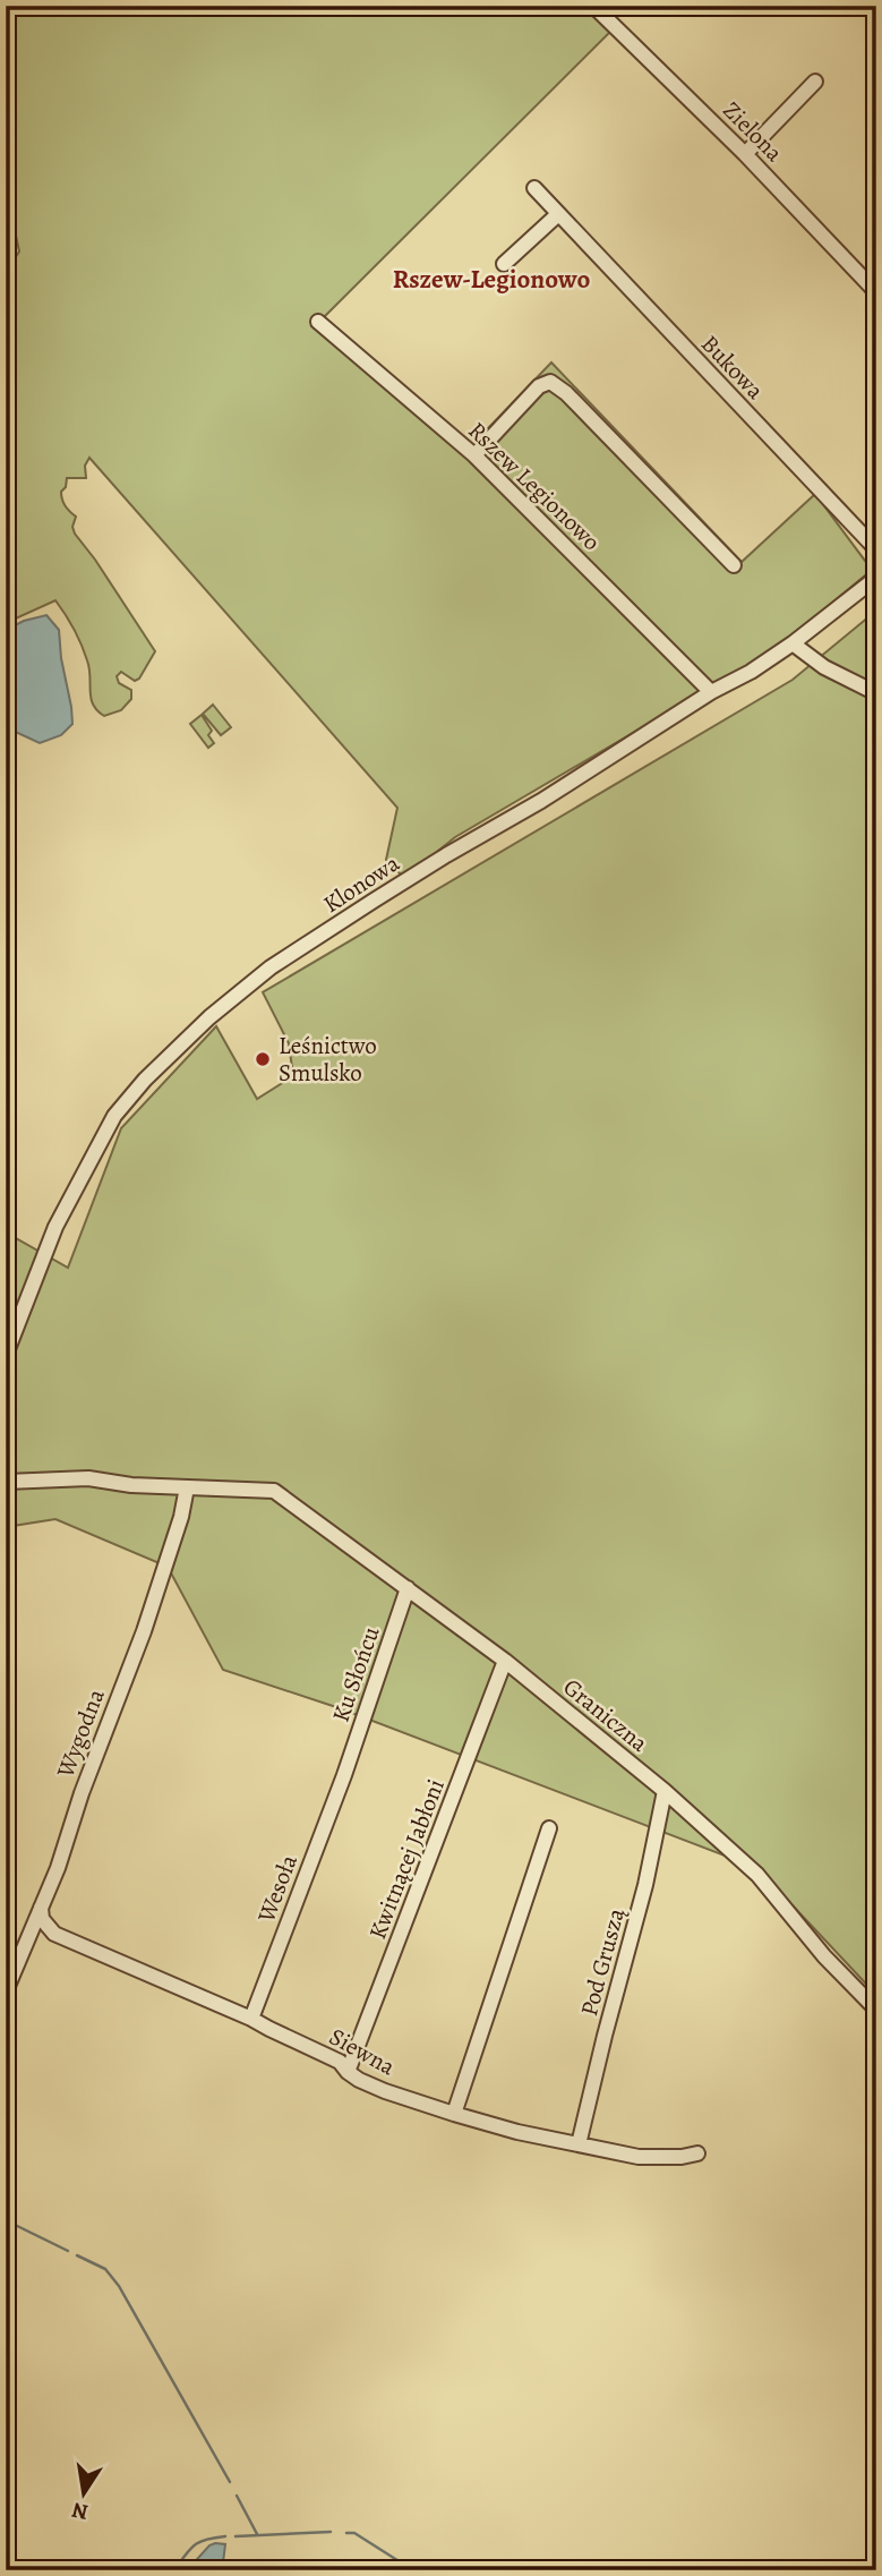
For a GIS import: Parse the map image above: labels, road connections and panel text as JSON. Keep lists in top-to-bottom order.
{
  "streets": {
    "street": [
      "Zielona",
      "Bukowa",
      "Rszew Legionowo",
      "Klonowa",
      "Ku Słońcu",
      "Graniczna",
      "Wygodna",
      "Kwitnącej Jabłoni",
      "Wesoła",
      "Pod Gruszą",
      "Siewna"
    ]
  },
  "crossings": [
    ["Rszew Legionowo", "Klonowa"],
    ["Ku Słońcu", "Graniczna"],
    ["Ku Słońcu", "Wesoła"],
    ["Graniczna", "Wygodna"],
    ["Graniczna", "Kwitnącej Jabłoni"],
    ["Graniczna", "Pod Gruszą"],
    ["Wygodna", "Siewna"],
    ["Kwitnącej Jabłoni", "Siewna"],
    ["Wesoła", "Siewna"],
    ["Pod Gruszą", "Siewna"]
  ],
  "districts": ["Rszew-Legionowo"],
  "places": ["Leśnictwo Smulsko"],
  "north": "bottom"
}
